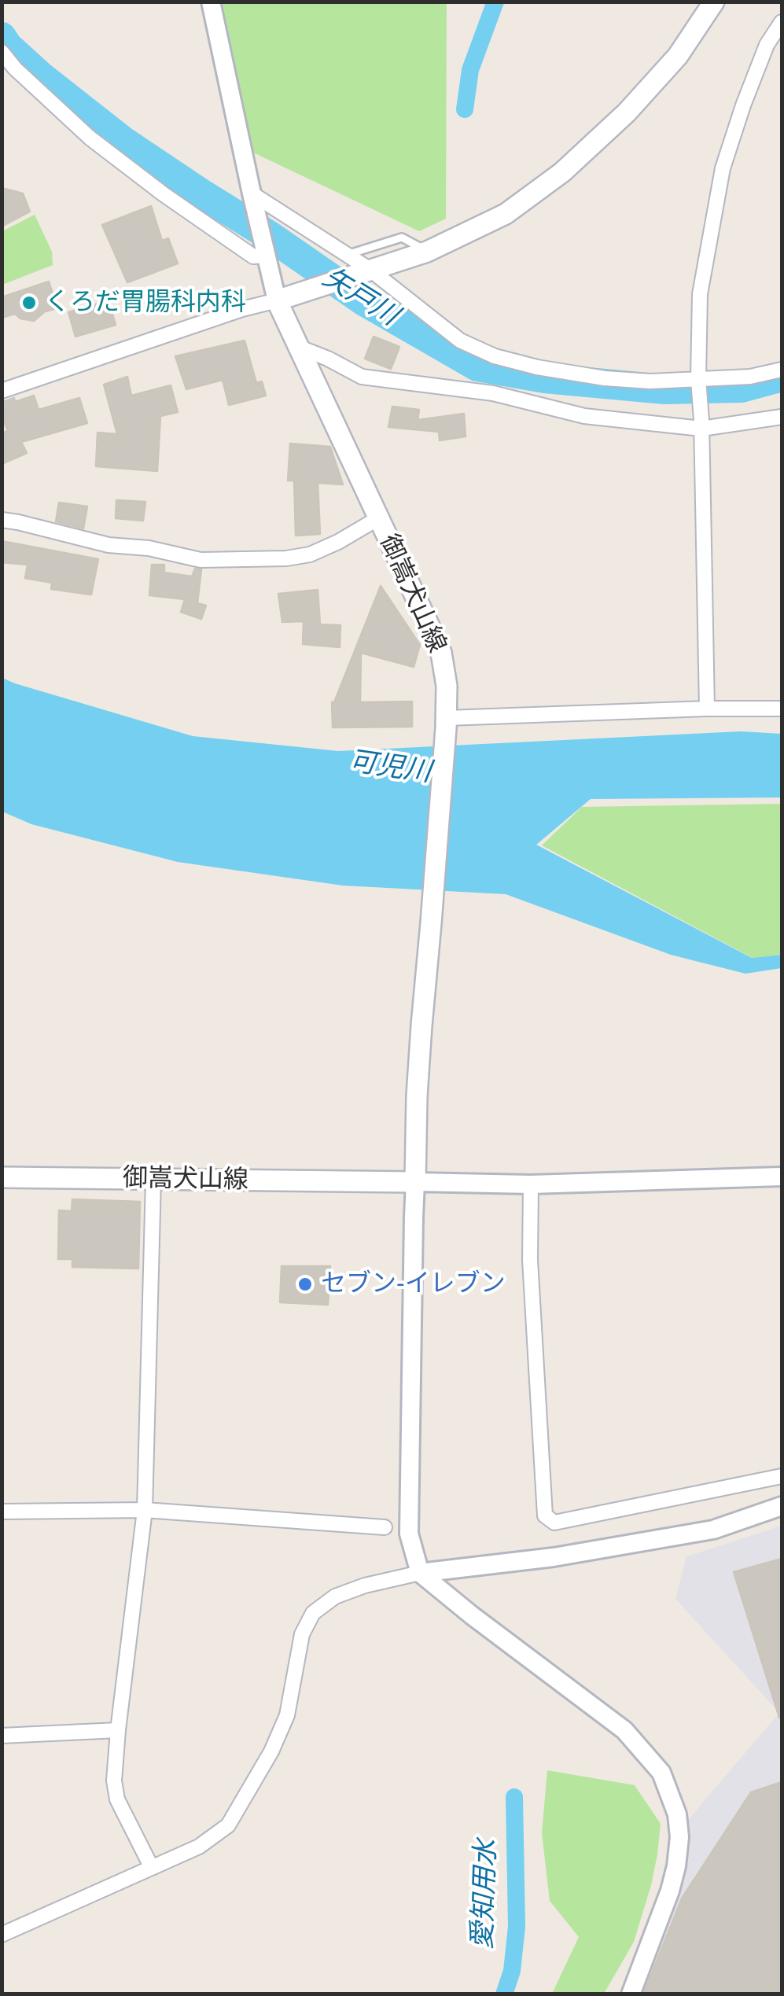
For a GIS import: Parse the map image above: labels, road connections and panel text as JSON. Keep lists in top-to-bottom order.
{
  "streets": {
    "main road": ["御嵩犬山線"]
  },
  "water": ["矢戸川", "可児川", "愛知用水"],
  "places": ["くろだ胃腸科内科", "セブン-イレブン"]
}
